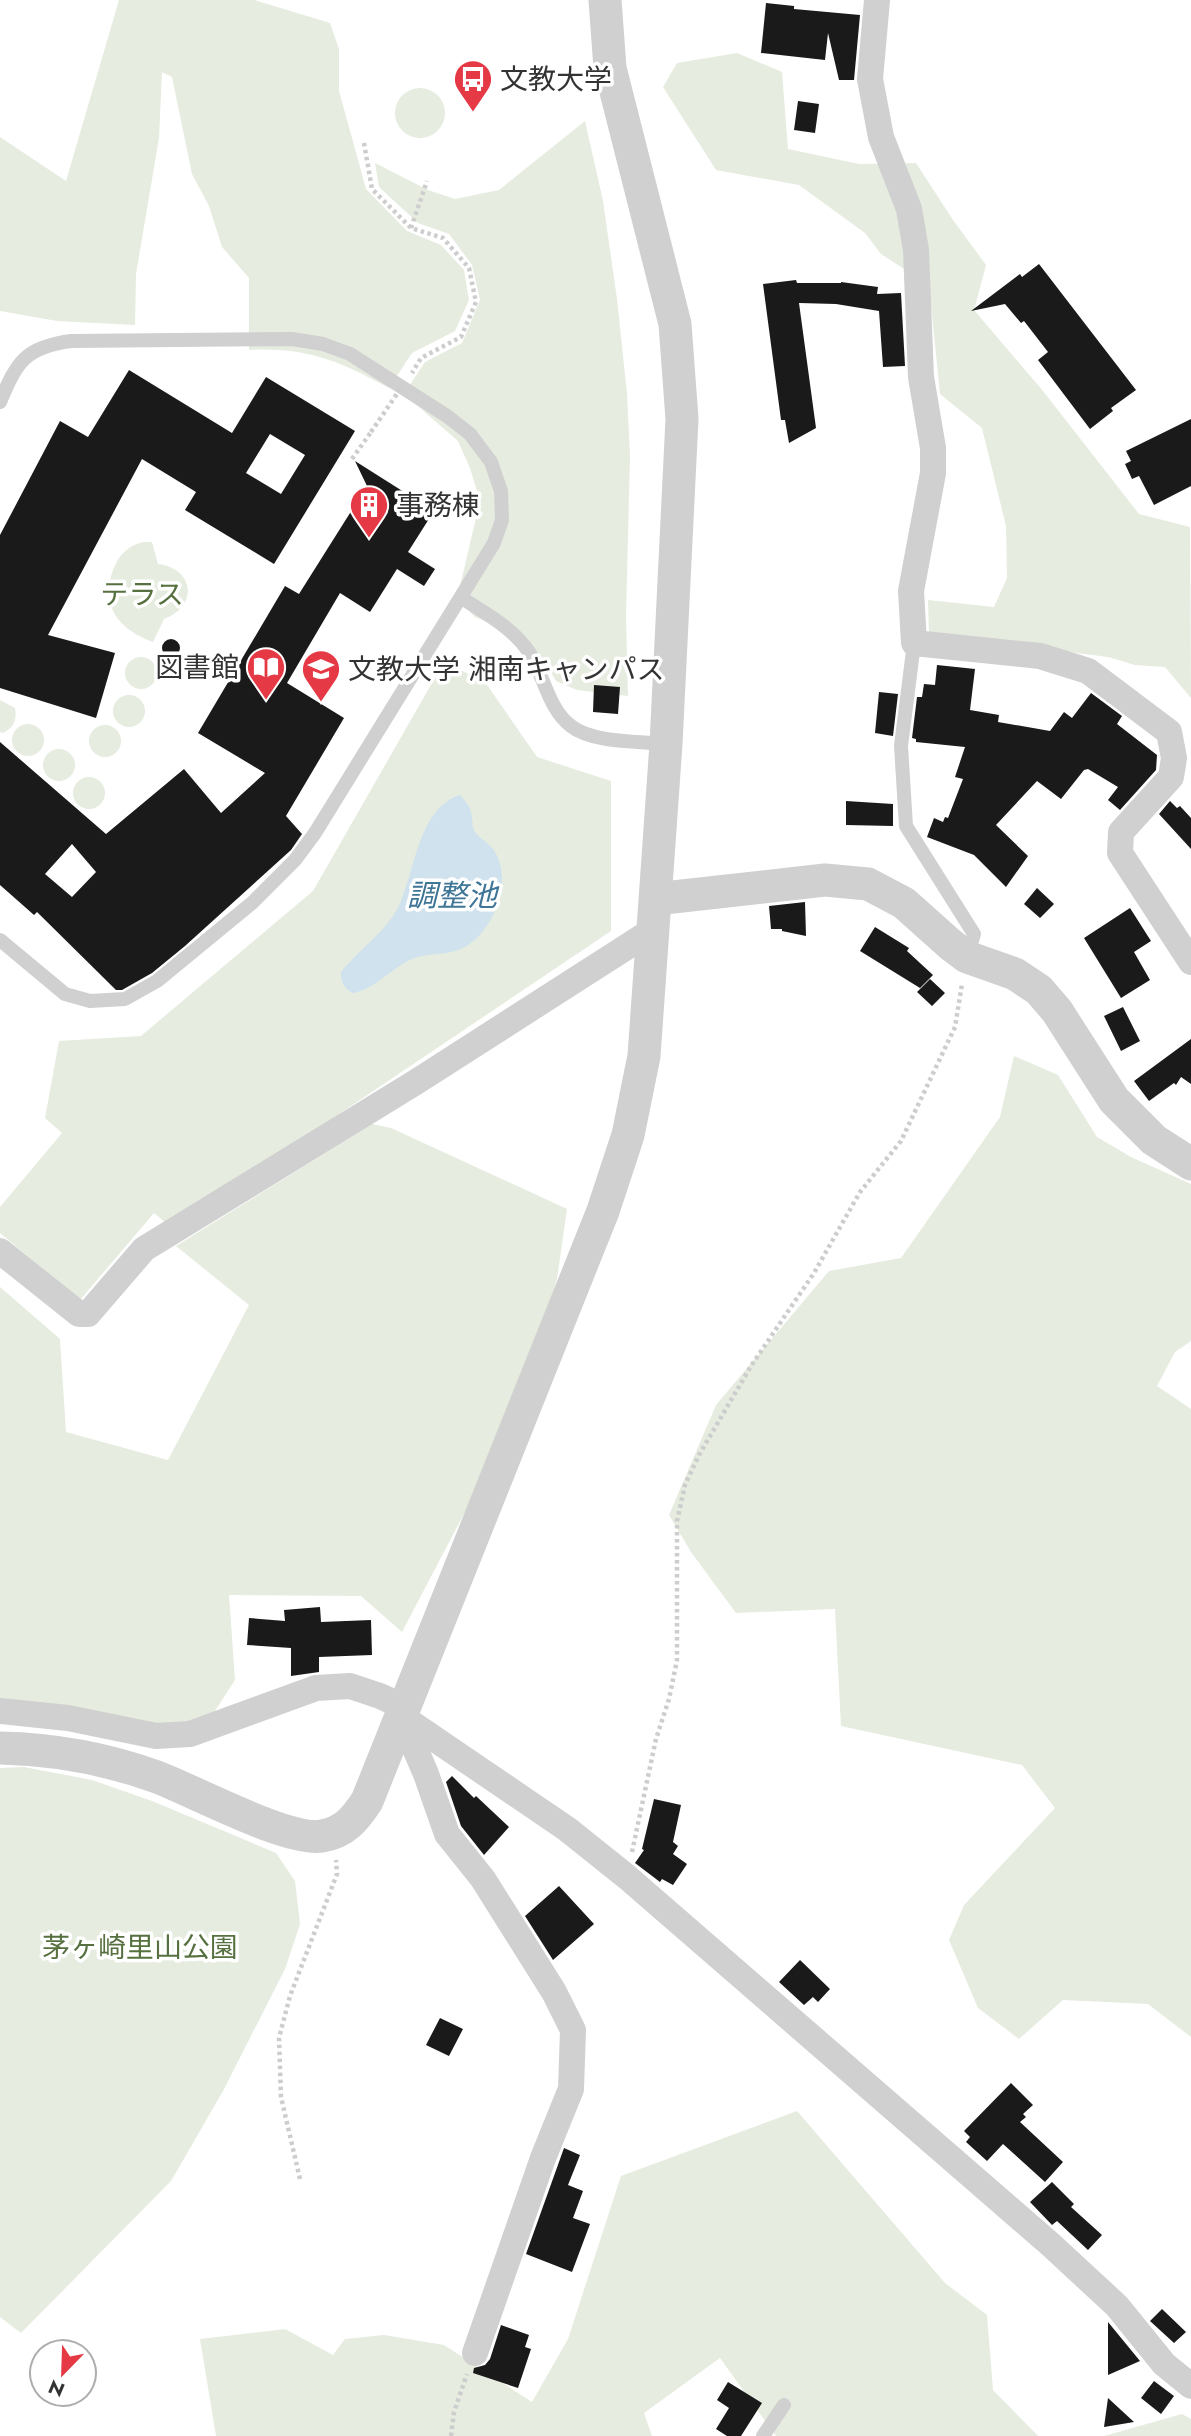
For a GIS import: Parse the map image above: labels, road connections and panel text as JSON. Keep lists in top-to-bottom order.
{
  "water": ["調整池"],
  "parks": ["テラス", "茅ヶ崎里山公園"],
  "places": {
    "bus stop": ["文教大学"],
    "building": ["事務棟"],
    "library": ["図書館"],
    "school or university": ["文教大学 湘南キャンパス"]
  },
  "north": "bottom left"
}
